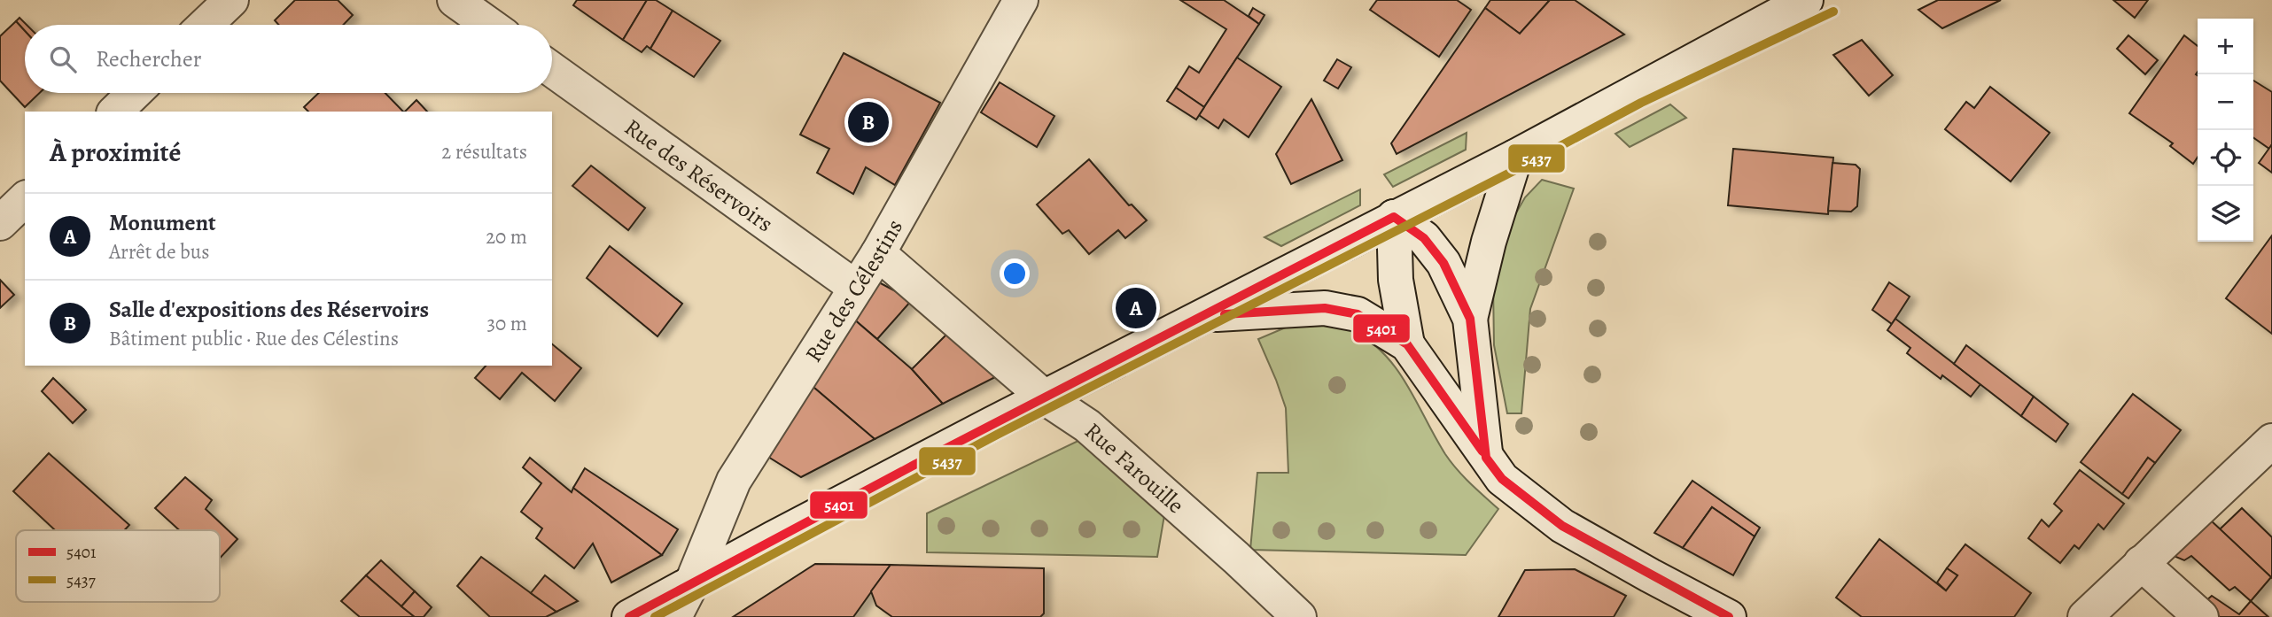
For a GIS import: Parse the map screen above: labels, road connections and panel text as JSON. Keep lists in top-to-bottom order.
{
  "streets": {
    "street": ["Rue des Réservoirs", "Rue des Célestins", "Rue Farouille"]
  },
  "crossings": [
    ["Rue des Réservoirs", "Rue des Célestins"],
    ["Rue des Célestins", "Rue Farouille"]
  ],
  "lines": ["transit line 5437", "transit line 5401"],
  "legend": ["5401", "5437"],
  "page": {
    "map_buttons": ["+", "−"],
    "search": "Rechercher",
    "pins": ["B", "A"],
    "heading": ["À proximité", "2 résultats"],
    "list": [
      {
        "mark": "A",
        "name": "Monument",
        "note": "Arrêt de bus",
        "value": "20 m"
      },
      {
        "mark": "B",
        "name": "Salle d'expositions des Réservoirs",
        "note": "Bâtiment public · Rue des Célestins",
        "value": "30 m"
      }
    ]
  }
}
